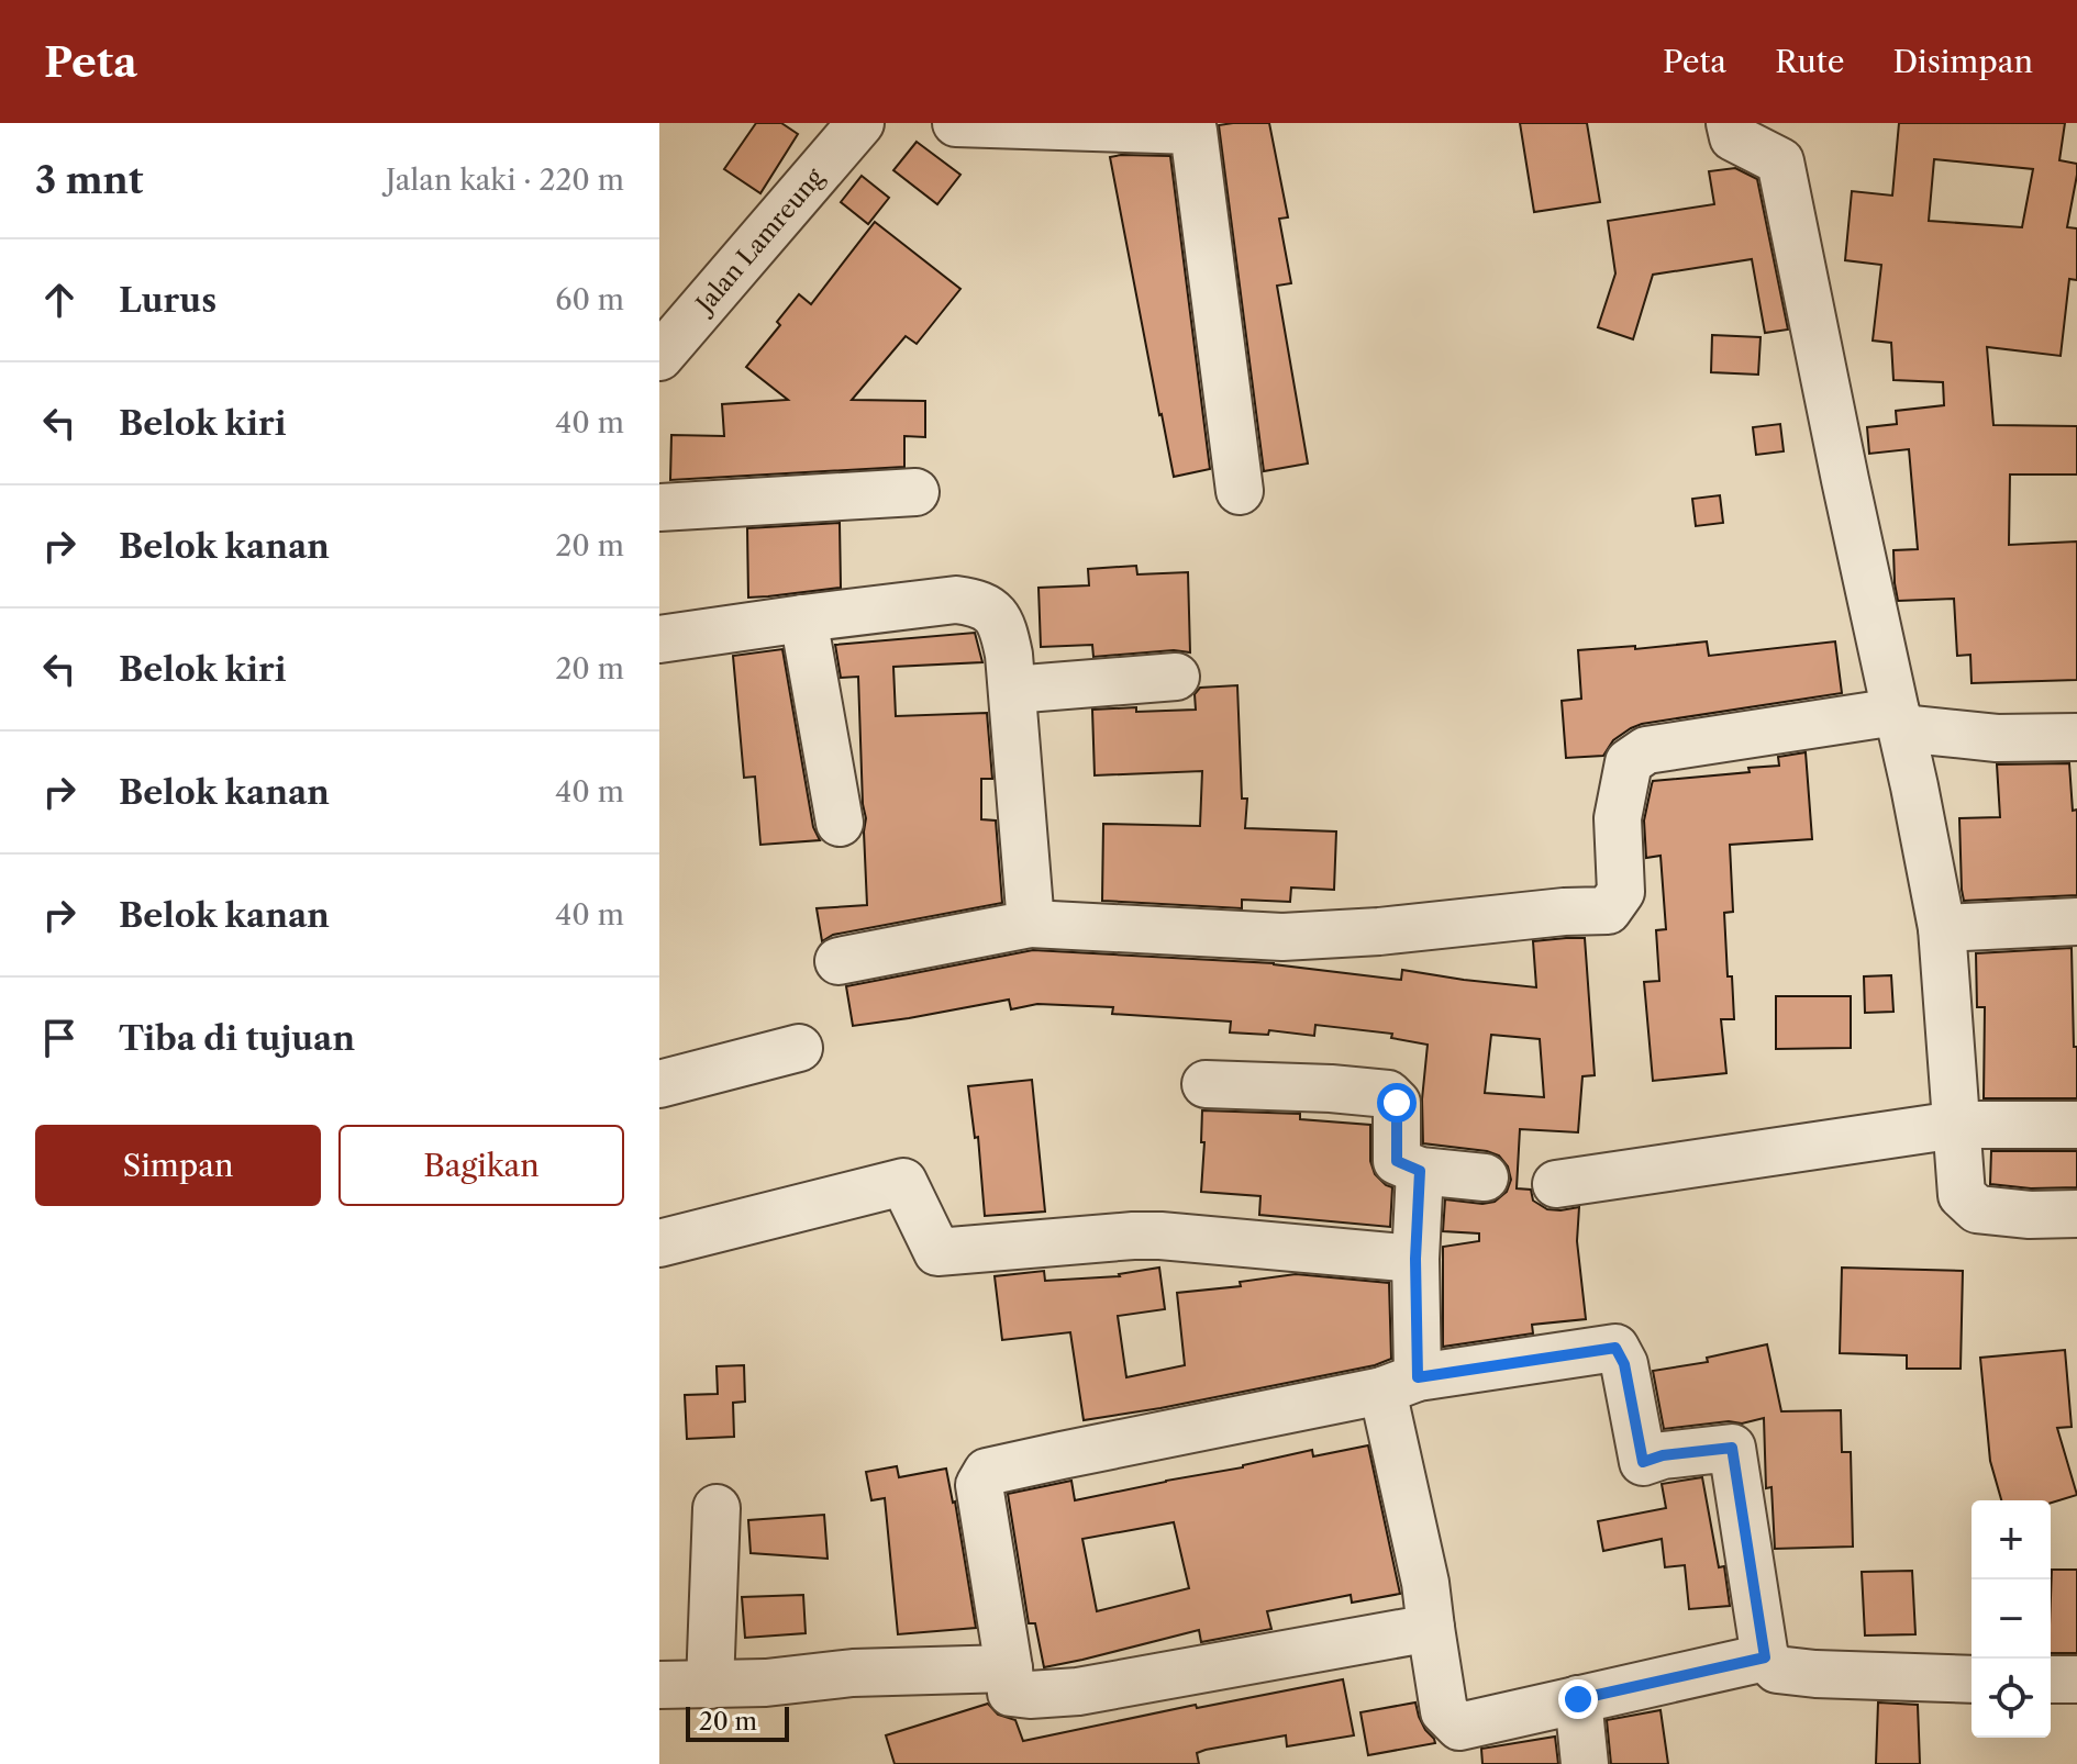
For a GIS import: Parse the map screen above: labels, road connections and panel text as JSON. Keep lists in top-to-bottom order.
{
  "streets": {
    "street": ["Jalan Lamreung"]
  },
  "scale_bar": "20 m",
  "page": {
    "header": "Peta",
    "nav": ["Peta", "Rute", "Disimpan"],
    "heading": ["3 mnt", "Jalan kaki · 220 m"],
    "list": [
      ["Lurus", "60 m"],
      ["Belok kiri", "40 m"],
      ["Belok kanan", "20 m"],
      ["Belok kiri", "20 m"],
      ["Belok kanan", "40 m"],
      ["Belok kanan", "40 m"],
      "Tiba di tujuan"
    ],
    "buttons": ["Simpan", "Bagikan"],
    "map_buttons": ["+", "−"],
    "scale": "20 m"
  }
}
